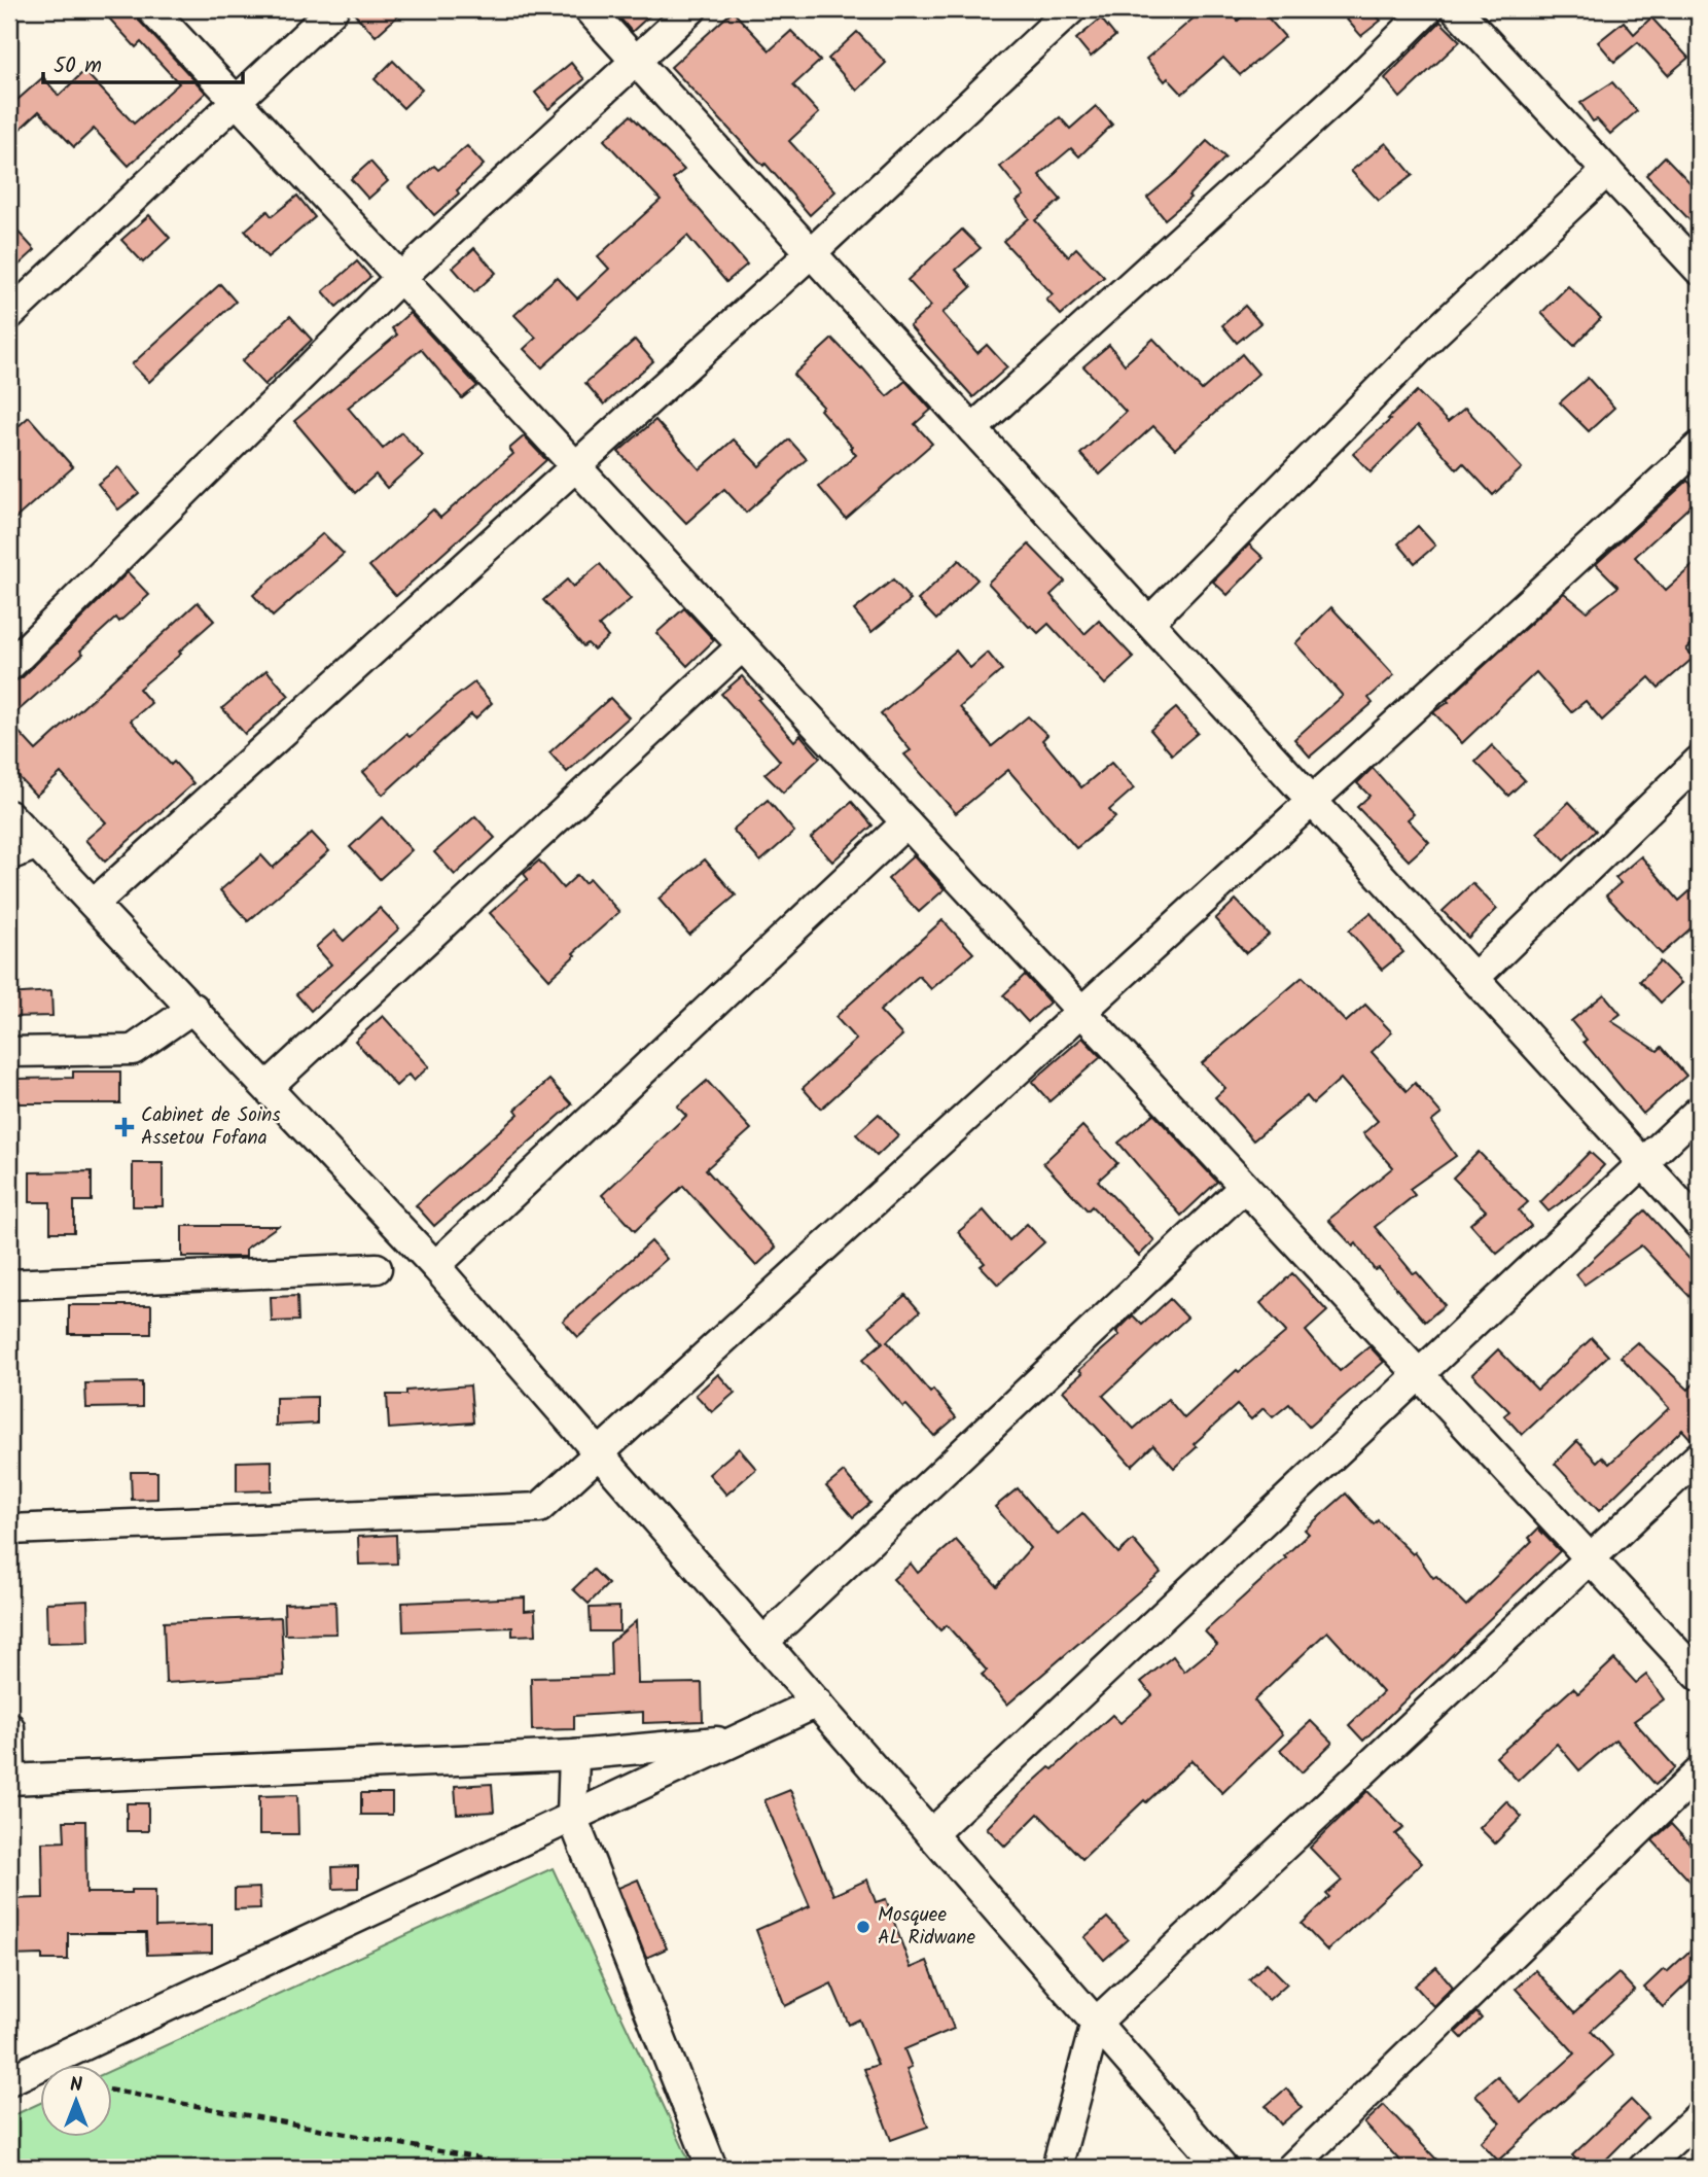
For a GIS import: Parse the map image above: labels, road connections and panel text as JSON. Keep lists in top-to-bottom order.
{
  "places": {
    "health": ["Cabinet de Soins Assetou Fofana"],
    "other": ["Mosquee AL Ridwane"]
  },
  "scale_bar": "50 m",
  "north": "top"
}
